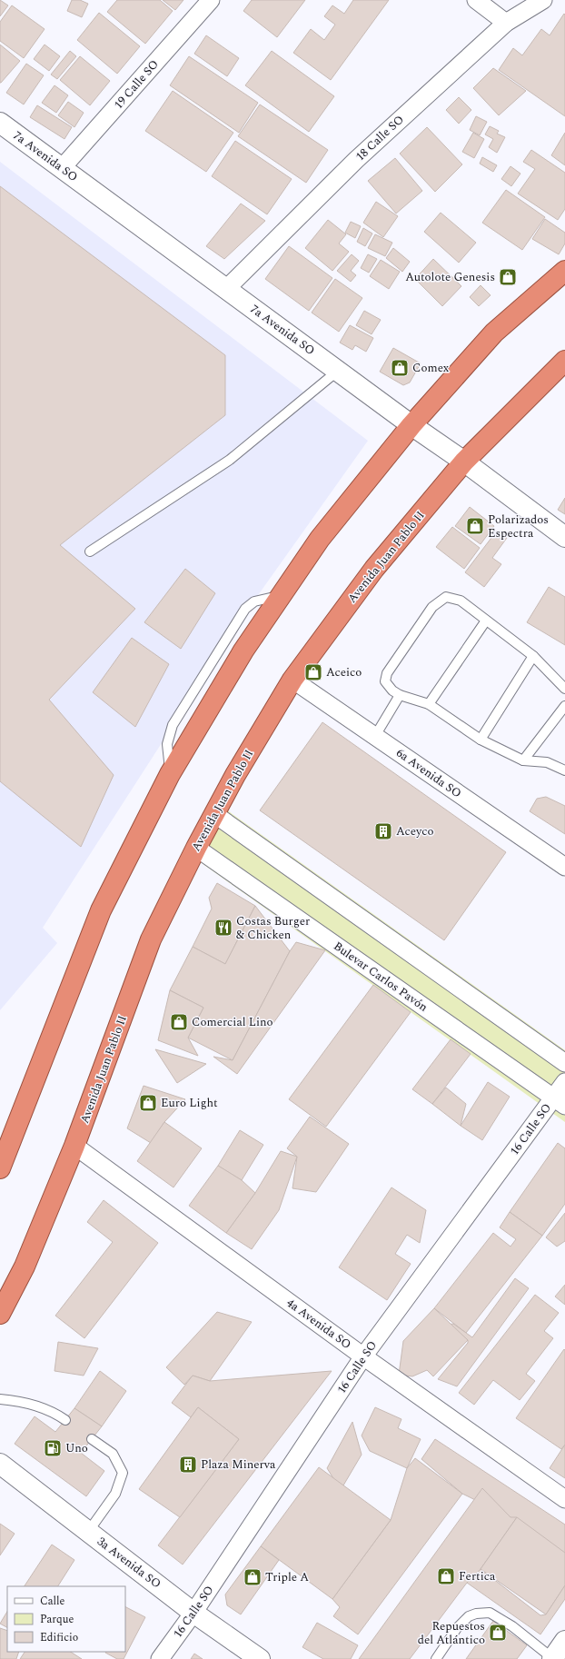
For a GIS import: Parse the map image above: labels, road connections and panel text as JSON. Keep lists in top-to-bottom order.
{
  "streets": {
    "highway": ["Avenida Juan Pablo II"],
    "street": [
      "19 Calle SO",
      "18 Calle SO",
      "7a Avenida SO",
      "6a Avenida SO",
      "Bulevar Carlos Pavón",
      "16 Calle SO",
      "4a Avenida SO",
      "3a Avenida SO"
    ]
  },
  "crossings": [
    ["19 Calle SO", "7a Avenida SO"],
    ["18 Calle SO", "7a Avenida SO"],
    ["7a Avenida SO", "Avenida Juan Pablo II"],
    ["Avenida Juan Pablo II", "6a Avenida SO"],
    ["Avenida Juan Pablo II", "Bulevar Carlos Pavón"],
    ["Avenida Juan Pablo II", "4a Avenida SO"],
    ["Bulevar Carlos Pavón", "16 Calle SO"],
    ["16 Calle SO", "4a Avenida SO"],
    ["16 Calle SO", "3a Avenida SO"]
  ],
  "places": {
    "shop": [
      "Autolote Genesis",
      "Comex",
      "Polarizados Espectra",
      "Aceico",
      "Comercial Lino",
      "Euro Light",
      "Fertica",
      "Triple A",
      "Repuestos del Atlántico"
    ],
    "building": ["Aceyco", "Plaza Minerva"],
    "restaurant": ["Costas Burger & Chicken"],
    "fuel station": ["Uno"]
  },
  "legend": ["Calle", "Parque", "Edificio"]
}
